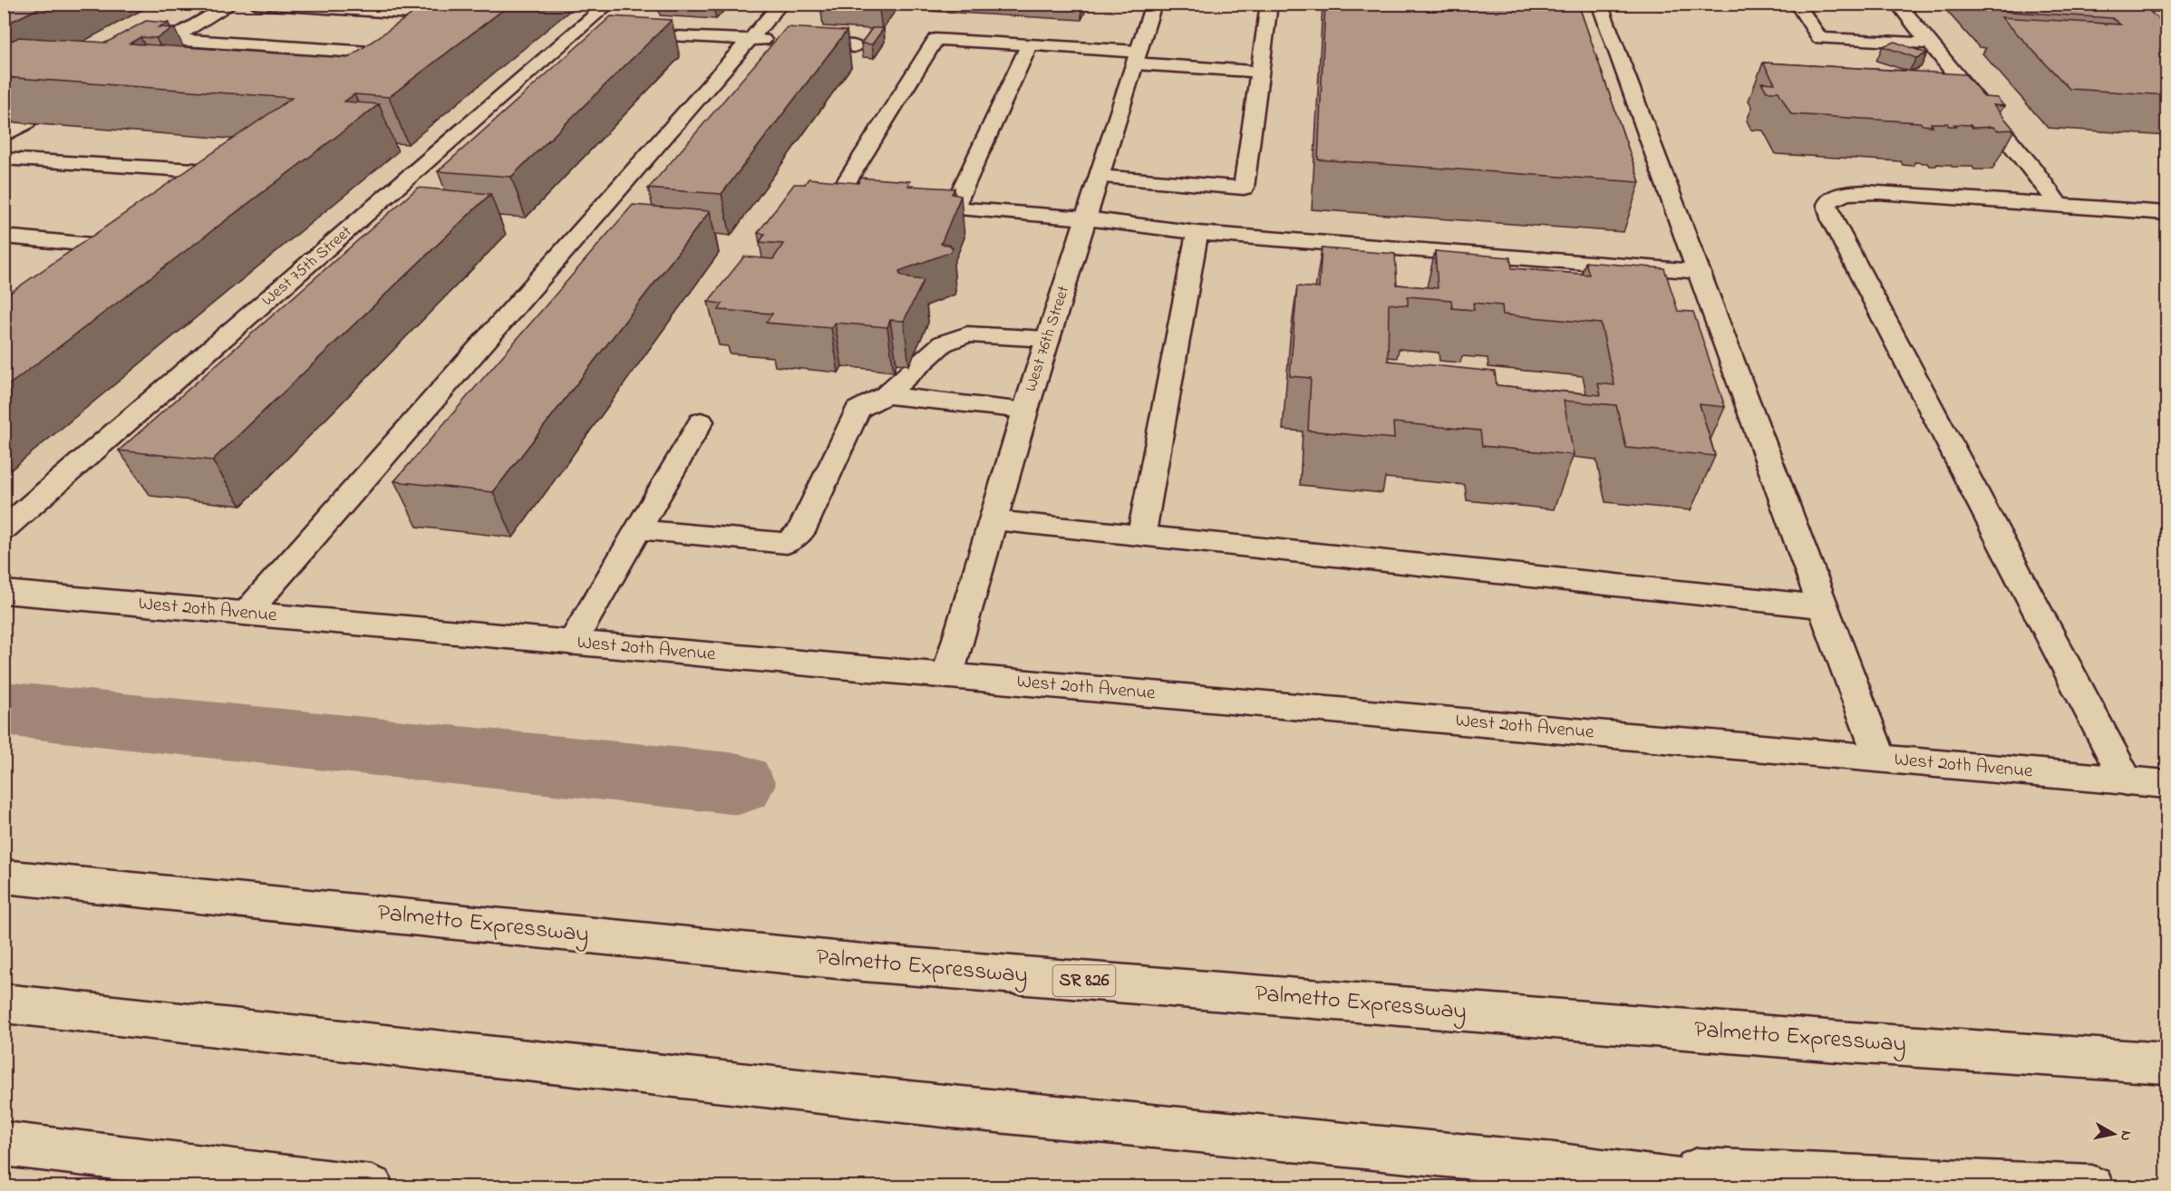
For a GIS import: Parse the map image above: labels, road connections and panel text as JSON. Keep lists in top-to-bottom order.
{
  "streets": {
    "main road": [
      "West 75th Street",
      "West 76th Street",
      "West 20th Avenue",
      "Palmetto Expressway",
      "SR 826"
    ]
  },
  "crossings": [
    ["West 76th Street", "West 20th Avenue"]
  ],
  "north": "right"
}
